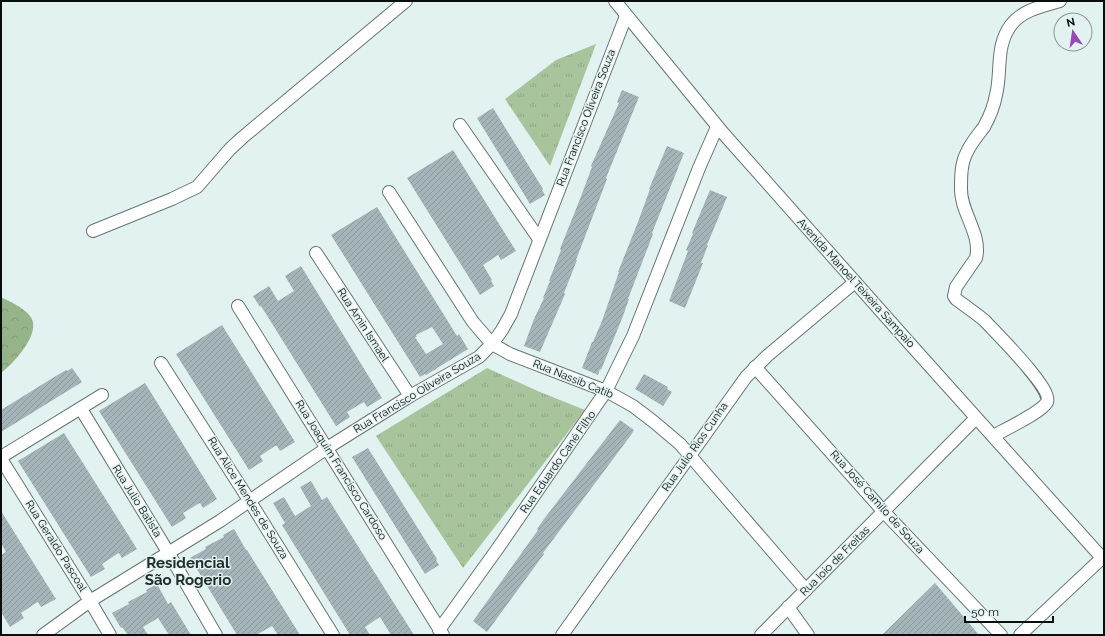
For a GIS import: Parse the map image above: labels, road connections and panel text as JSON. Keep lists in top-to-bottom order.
{
  "streets": {
    "street": [
      "Rua Francisco Oliveira Souza",
      "Avenida Manoel Teixeira Sampaio",
      "Rua Amin Ismael",
      "Rua Nassib Catib",
      "Rua Julio Rios Cunha",
      "Rua Eduardo Cané Filho",
      "Rua Joaquim Francisco Cardoso",
      "Rua Alice Mendes de Souza",
      "Rua Julio Batista",
      "Rua José Camilo de Souza",
      "Rua Geraldo Pascoal",
      "Rua Ioio de Freitas"
    ]
  },
  "crossings": [
    ["Rua Francisco Oliveira Souza", "Avenida Manoel Teixeira Sampaio"],
    ["Rua Francisco Oliveira Souza", "Rua Amin Ismael"],
    ["Rua Francisco Oliveira Souza", "Rua Nassib Catib"],
    ["Rua Francisco Oliveira Souza", "Rua Joaquim Francisco Cardoso"],
    ["Rua Francisco Oliveira Souza", "Rua Alice Mendes de Souza"],
    ["Rua Francisco Oliveira Souza", "Rua Julio Batista"],
    ["Rua Francisco Oliveira Souza", "Rua Geraldo Pascoal"],
    ["Avenida Manoel Teixeira Sampaio", "Rua Julio Rios Cunha"],
    ["Avenida Manoel Teixeira Sampaio", "Rua Eduardo Cané Filho"],
    ["Avenida Manoel Teixeira Sampaio", "Rua Ioio de Freitas"],
    ["Rua Nassib Catib", "Rua Julio Rios Cunha"],
    ["Rua Nassib Catib", "Rua Eduardo Cané Filho"],
    ["Rua Nassib Catib", "Rua Ioio de Freitas"],
    ["Rua Julio Rios Cunha", "Rua José Camilo de Souza"],
    ["Rua Eduardo Cané Filho", "Rua Joaquim Francisco Cardoso"],
    ["Rua José Camilo de Souza", "Rua Ioio de Freitas"]
  ],
  "districts": ["Residencial São Rogerio"],
  "scale_bar": "50 m",
  "north": "top"
}
